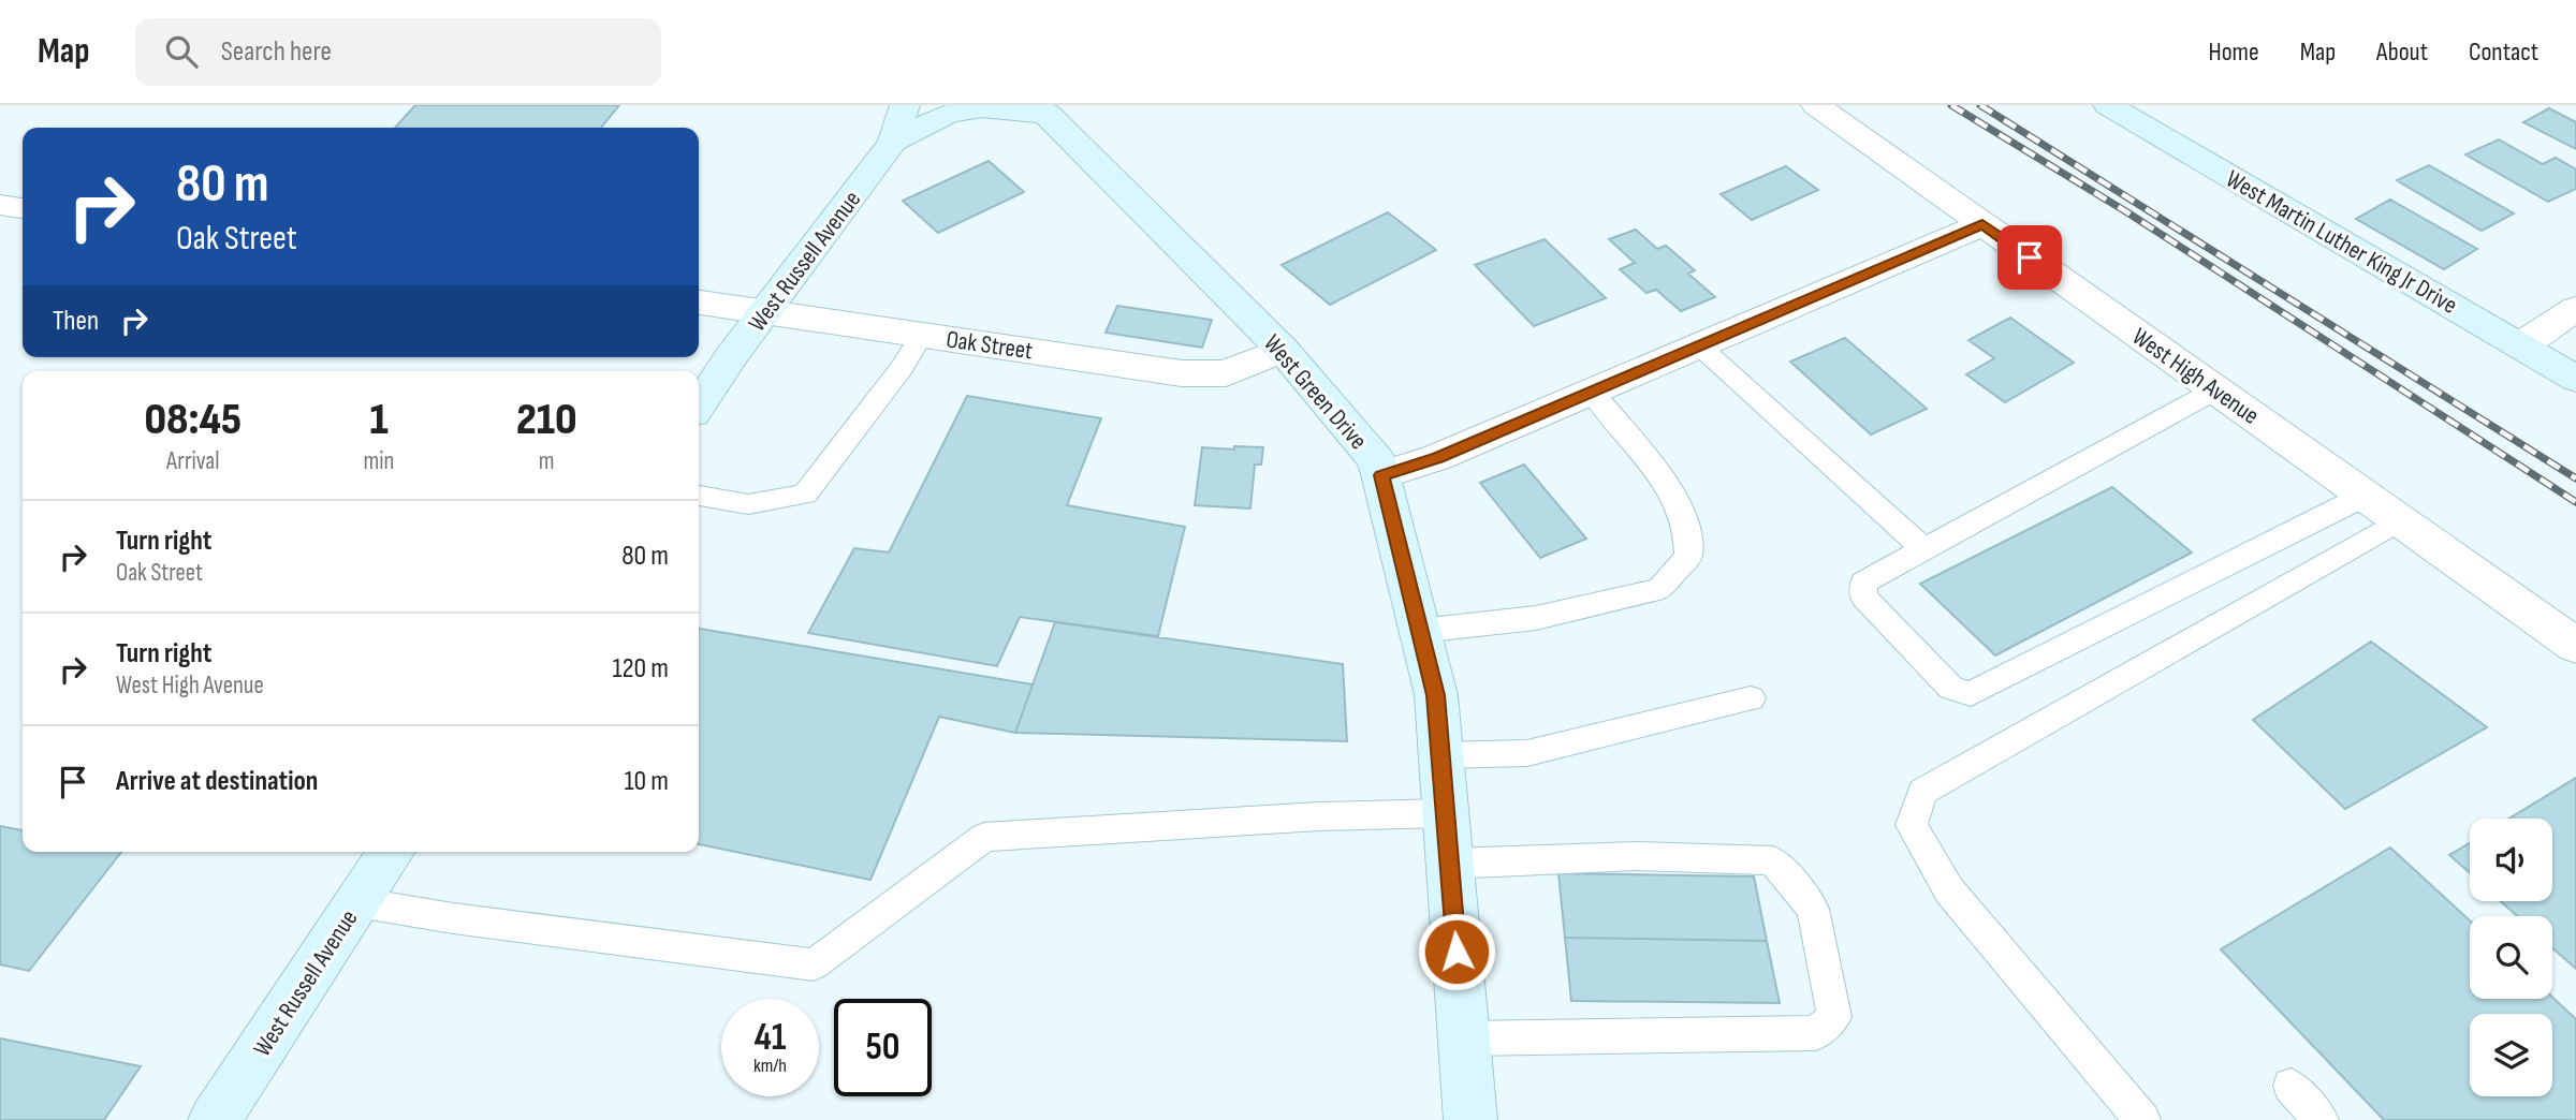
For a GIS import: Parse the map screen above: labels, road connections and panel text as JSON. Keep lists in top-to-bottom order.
{
  "streets": {
    "main road": ["West Martin Luther King Jr Drive", "West Russell Avenue", "West Green Drive"],
    "street": ["Oak Street", "West High Avenue"]
  },
  "crossings": [
    ["West Russell Avenue", "Oak Street"],
    ["Oak Street", "West Green Drive"]
  ],
  "page": {
    "header": "Map",
    "search": "Search here",
    "nav": [
      "Home",
      "Map",
      "About",
      "Contact"
    ],
    "turn": ["80 m", "Oak Street"],
    "then": "Then",
    "eta": [
      "08:45",
      "Arrival",
      "1",
      "min",
      "210",
      "m"
    ],
    "list": [
      {
        "name": "Turn right",
        "note": "Oak Street",
        "value": "80 m"
      },
      {
        "name": "Turn right",
        "note": "West High Avenue",
        "value": "120 m"
      },
      {
        "name": "Arrive at destination",
        "value": "10 m"
      }
    ],
    "speed": "41 km/h",
    "limit": "50"
  }
}
